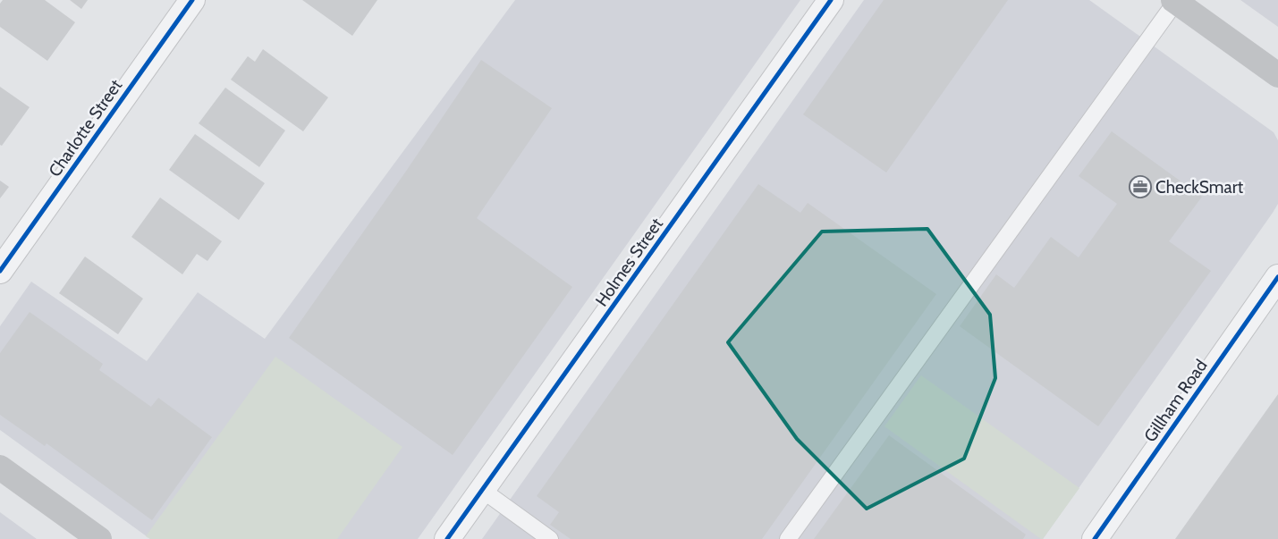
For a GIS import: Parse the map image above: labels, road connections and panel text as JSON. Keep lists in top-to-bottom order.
{
  "streets": {
    "street": ["Charlotte Street", "Holmes Street", "Gillham Road"]
  },
  "places": {
    "office": ["CheckSmart"]
  }
}
